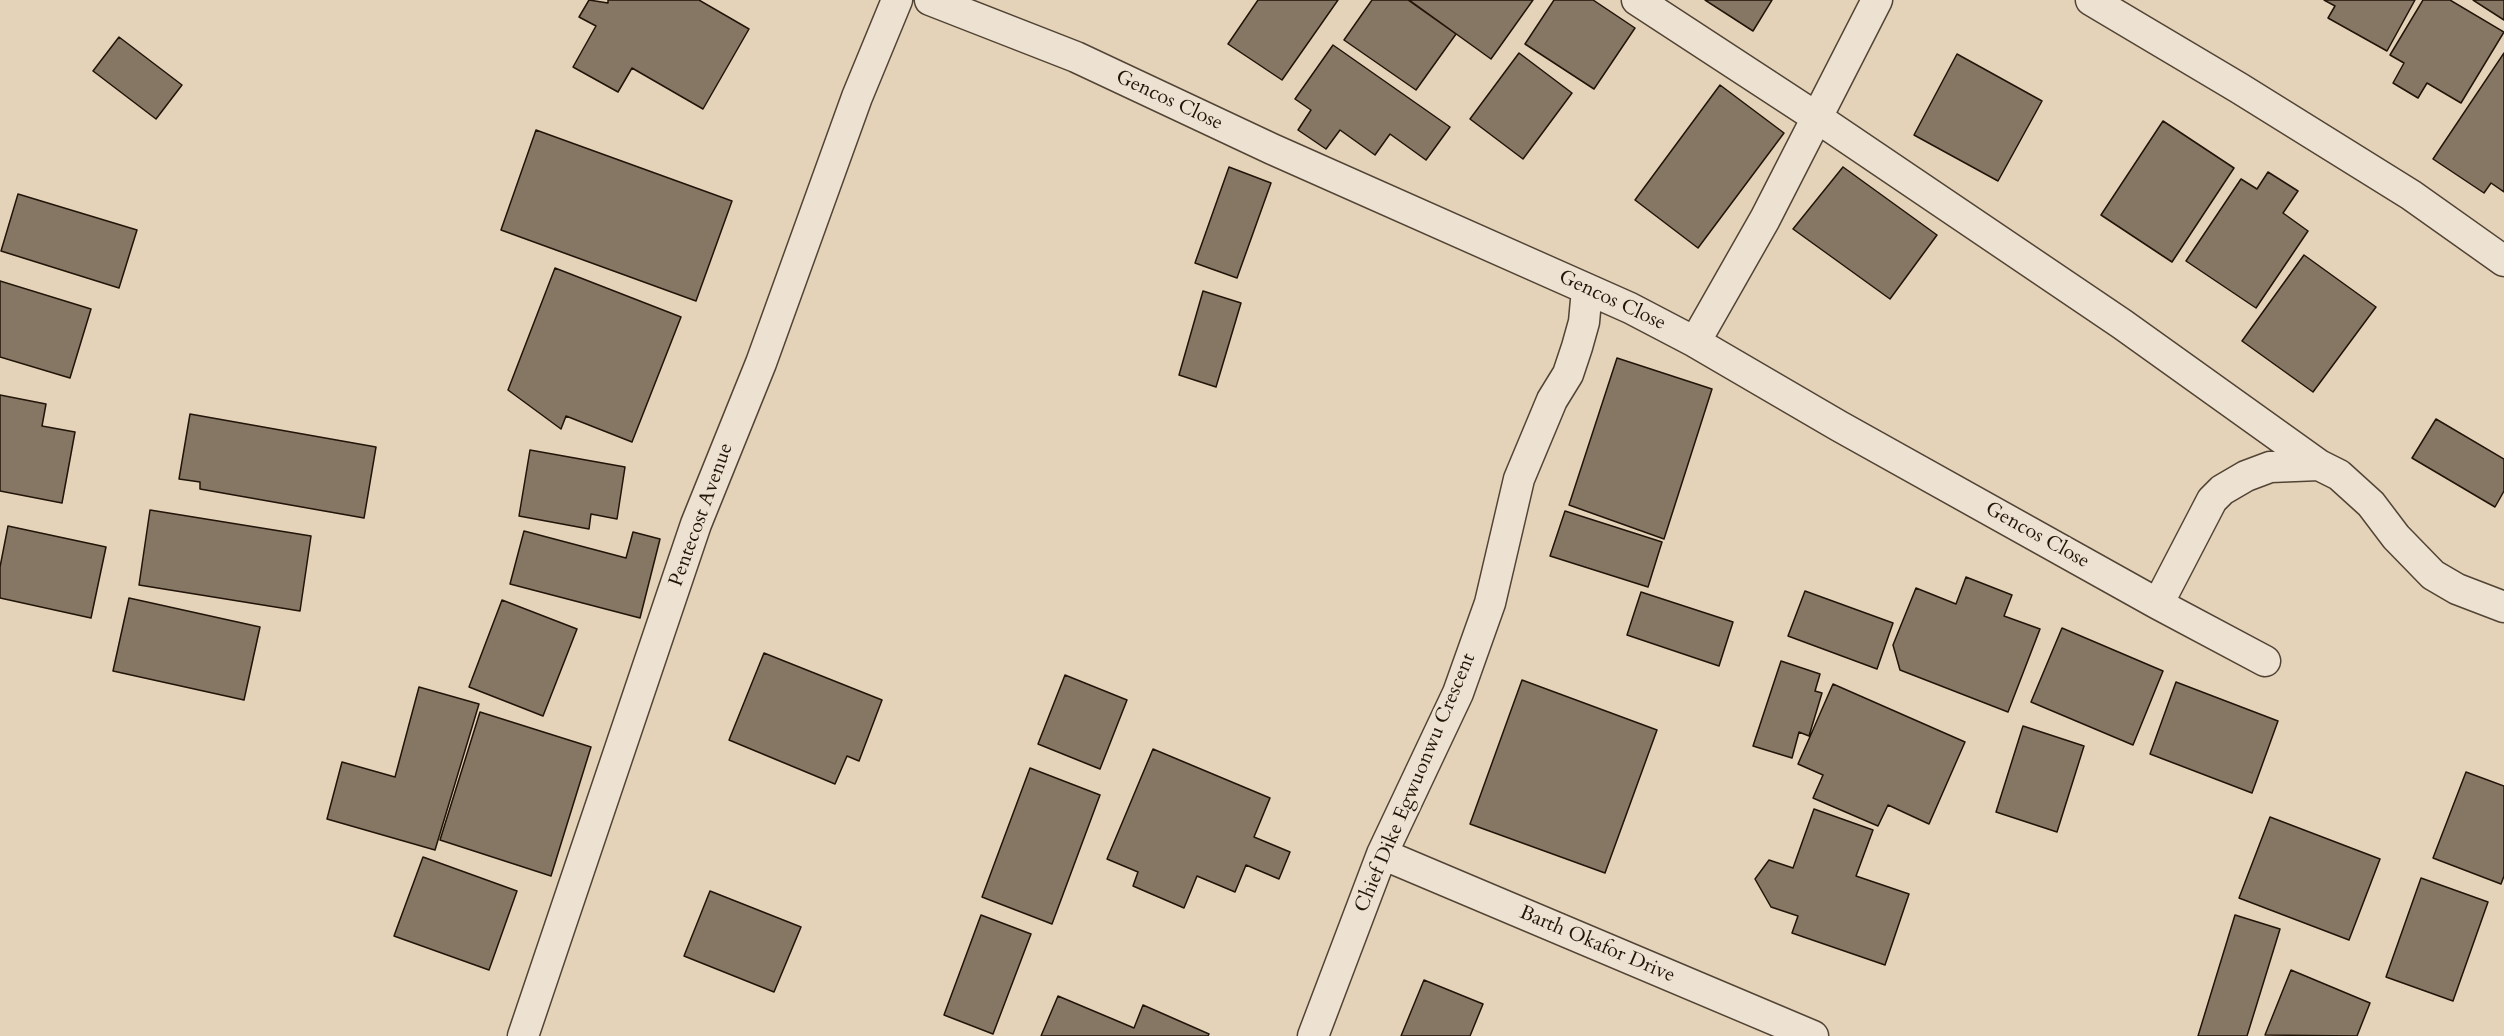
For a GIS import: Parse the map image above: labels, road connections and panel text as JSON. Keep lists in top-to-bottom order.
{
  "streets": {
    "street": [
      "Gencos Close",
      "Pentecost Avenue",
      "Chief Dike Egwuonwu Crescent",
      "Barth Okafor Drive"
    ]
  },
  "crossings": [
    ["Gencos Close", "Chief Dike Egwuonwu Crescent"],
    ["Chief Dike Egwuonwu Crescent", "Barth Okafor Drive"]
  ]
}
